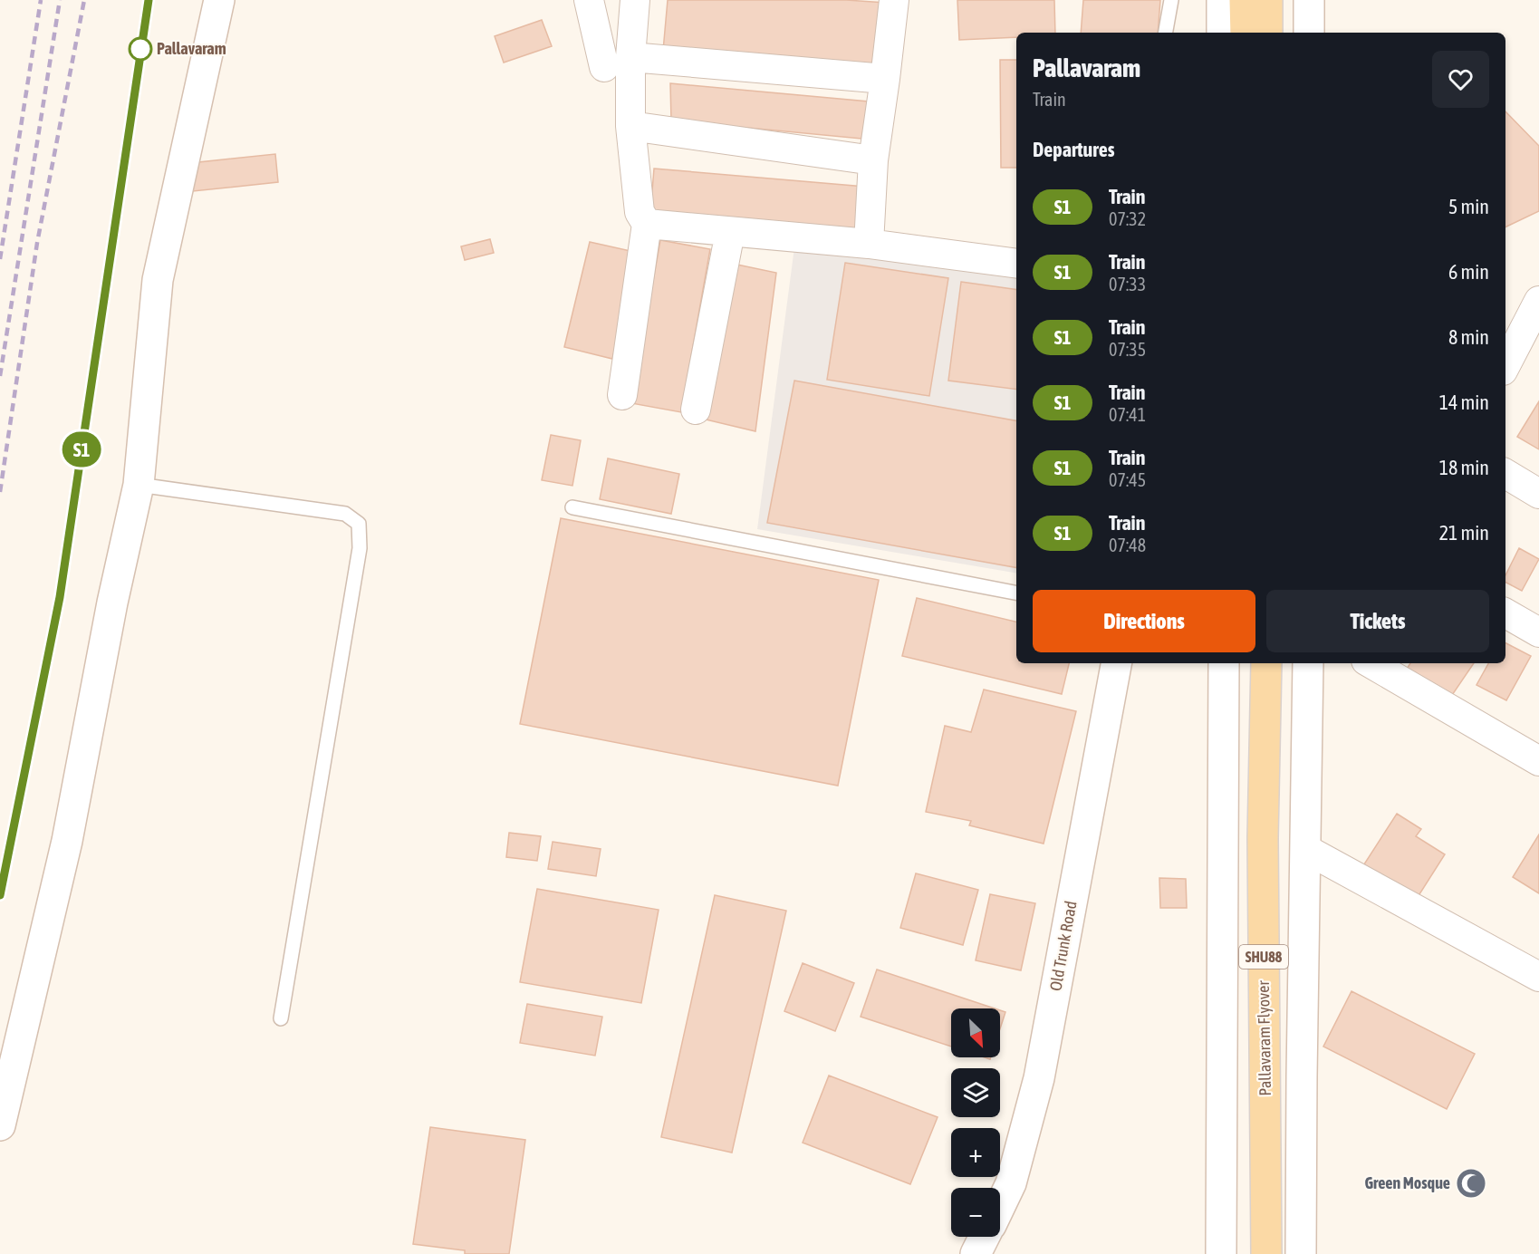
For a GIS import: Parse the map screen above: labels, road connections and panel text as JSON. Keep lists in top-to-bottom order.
{
  "streets": {
    "main road": ["SHU88", "Pallavaram Flyover"],
    "street": ["Old Trunk Road"]
  },
  "places": {
    "other": ["Pallavaram"],
    "mosque": ["Green Mosque"]
  },
  "north": "bottom right",
  "page": {
    "on_map": "S1",
    "heading": [
      ["Pallavaram", "Train"],
      "Departures"
    ],
    "list": [
      {
        "mark": "S1",
        "name": "Train",
        "note": "07:32",
        "value": "5 min"
      },
      {
        "mark": "S1",
        "name": "Train",
        "note": "07:33",
        "value": "6 min"
      },
      {
        "mark": "S1",
        "name": "Train",
        "note": "07:35",
        "value": "8 min"
      },
      {
        "mark": "S1",
        "name": "Train",
        "note": "07:41",
        "value": "14 min"
      },
      {
        "mark": "S1",
        "name": "Train",
        "note": "07:45",
        "value": "18 min"
      },
      {
        "mark": "S1",
        "name": "Train",
        "note": "07:48",
        "value": "21 min"
      }
    ],
    "buttons": ["Directions", "Tickets"],
    "map_buttons": ["+", "−"]
  }
}
